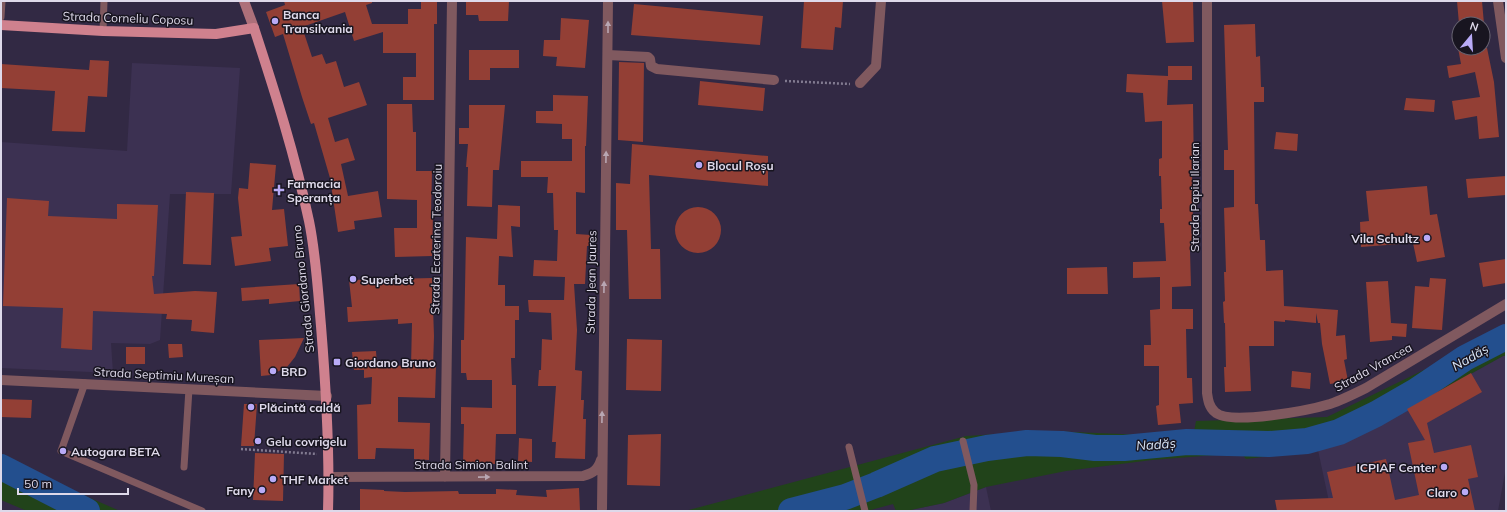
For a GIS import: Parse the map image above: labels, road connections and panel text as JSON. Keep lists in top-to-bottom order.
{
  "streets": {
    "main road": ["Strada Corneliu Coposu", "Strada Giordano Bruno"],
    "street": [
      "Strada Papiu Ilarian",
      "Strada Ecaterina Teodoroiu",
      "Strada Jean Jaures",
      "Strada Vrancea",
      "Strada Septimiu Mureșan",
      "Strada Simion Balint"
    ]
  },
  "crossings": [
    ["Strada Corneliu Coposu", "Strada Giordano Bruno"],
    ["Strada Papiu Ilarian", "Strada Vrancea"],
    ["Strada Ecaterina Teodoroiu", "Strada Simion Balint"],
    ["Strada Jean Jaures", "Strada Simion Balint"],
    ["Strada Giordano Bruno", "Strada Septimiu Mureșan"],
    ["Strada Giordano Bruno", "Strada Simion Balint"]
  ],
  "one_way": ["Strada Jean Jaures", "Strada Simion Balint"],
  "water": ["Nadăș"],
  "places": {
    "other": [
      "Banca Transilvania",
      "Blocul Roșu",
      "Vila Schultz",
      "Superbet",
      "BRD",
      "Plăcintă caldă",
      "Gelu covrigelu",
      "Autogara BETA",
      "ICPIAF Center",
      "THF Market",
      "Fany",
      "Claro"
    ],
    "health": ["Farmacia Speranța"],
    "transit": ["Giordano Bruno"]
  },
  "scale_bar": "50 m",
  "north": "top"
}
